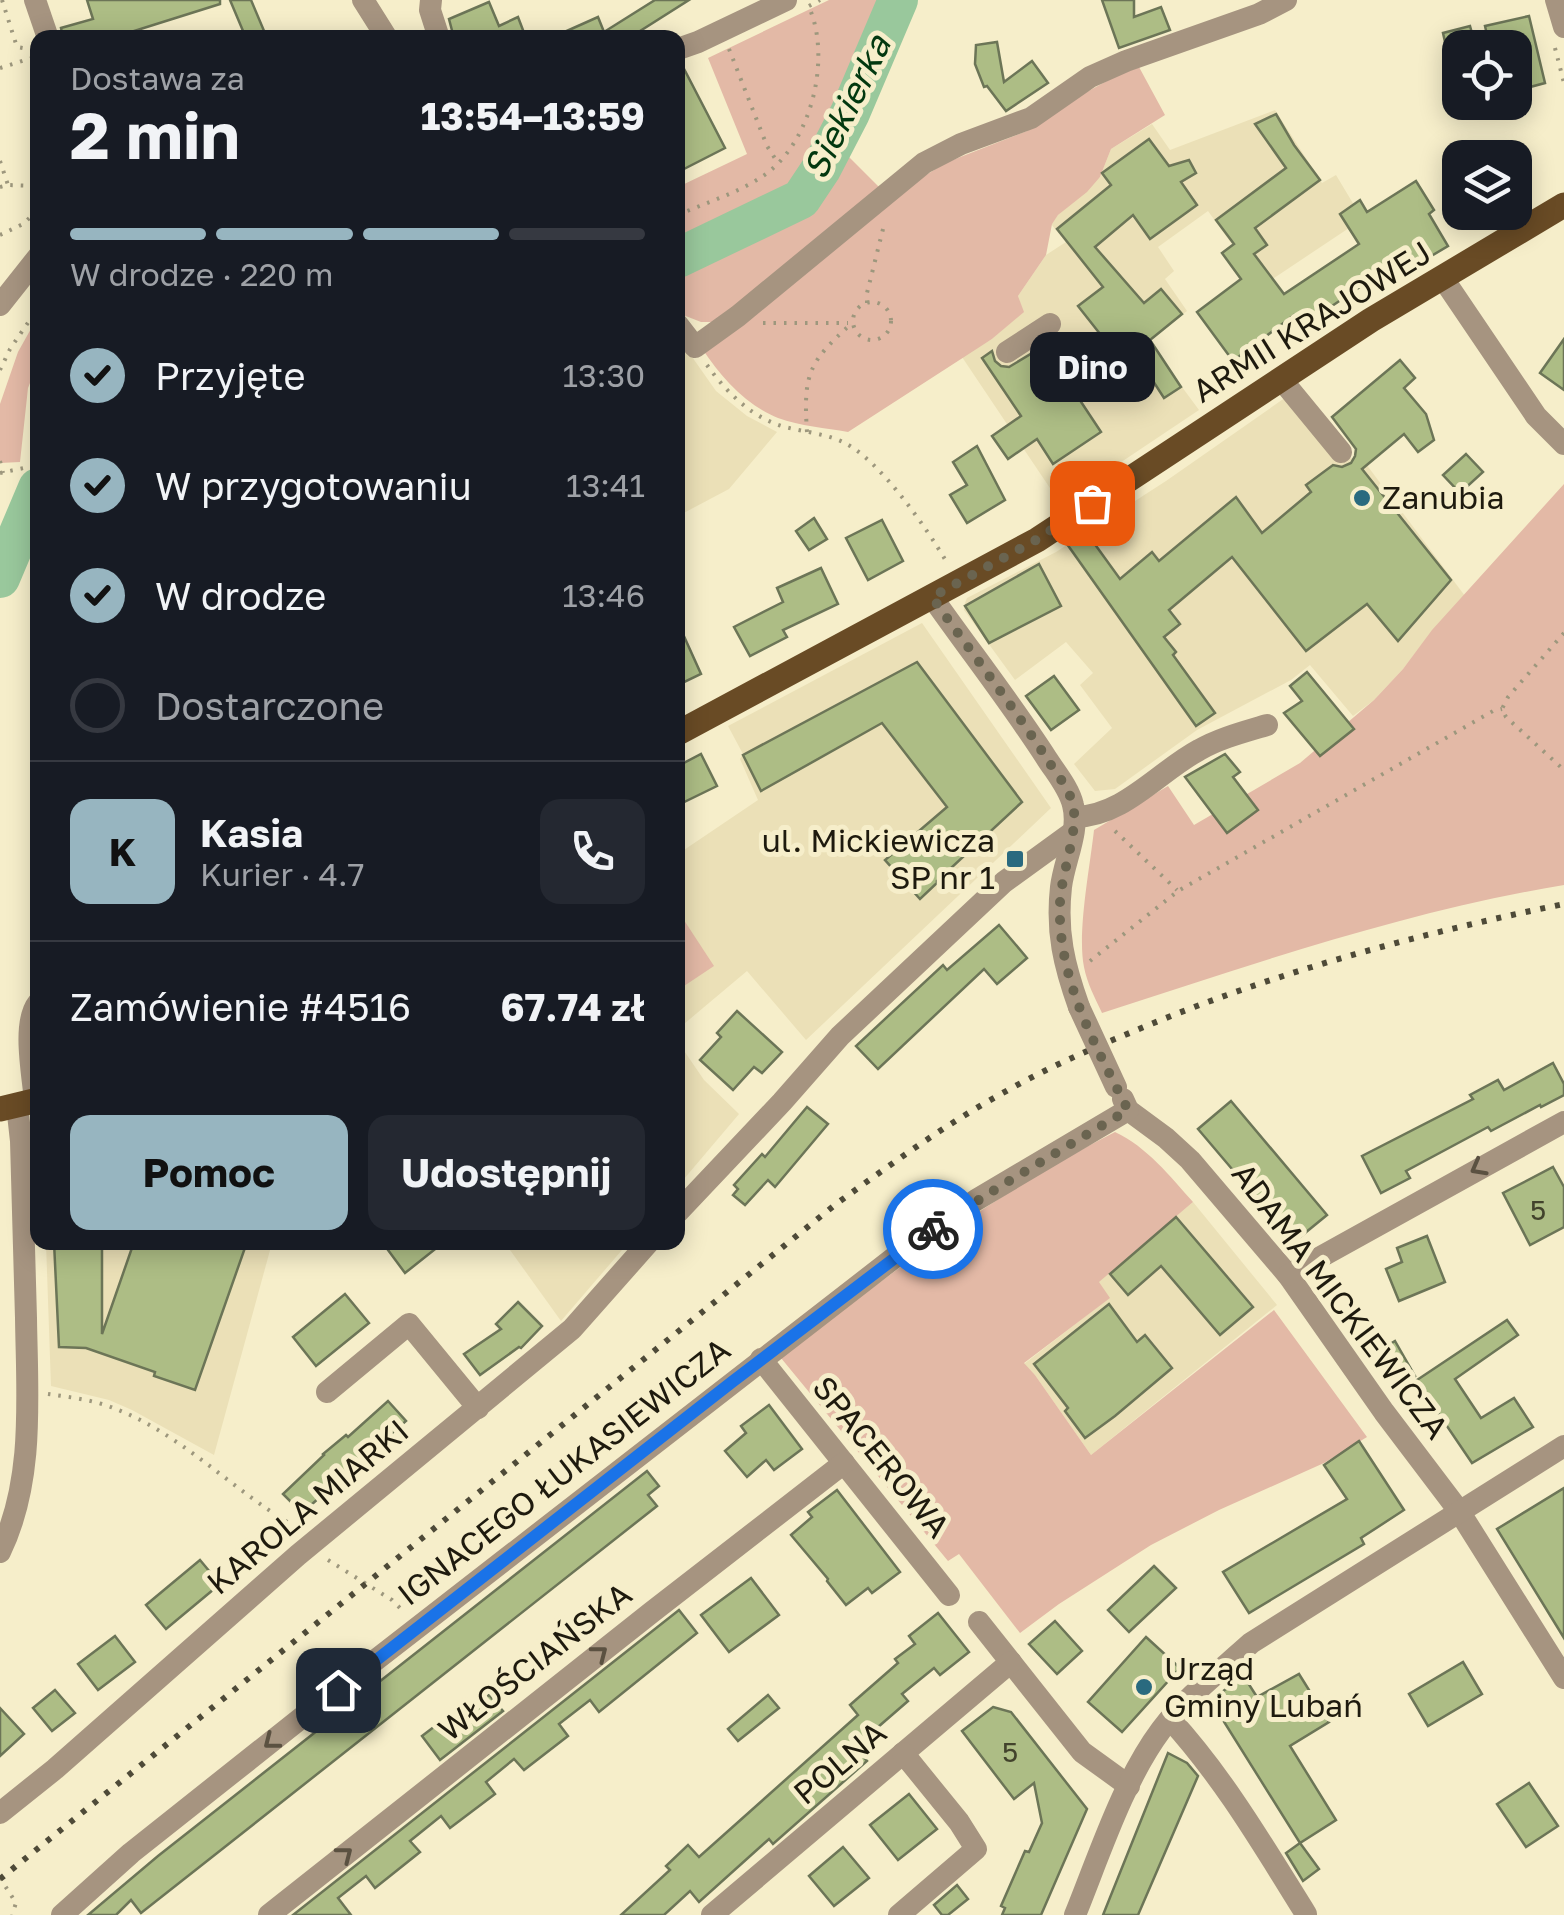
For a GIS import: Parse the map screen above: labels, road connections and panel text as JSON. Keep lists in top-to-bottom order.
{
  "streets": {
    "main road": ["ARMII KRAJOWEJ"],
    "street": [
      "ADAMA MICKIEWICZA",
      "SPACEROWA",
      "IGNACEGO ŁUKASIEWICZA",
      "KAROLA MIARKI",
      "WŁOŚCIAŃSKA",
      "POLNA"
    ]
  },
  "crossings": [
    ["ADAMA MICKIEWICZA", "IGNACEGO ŁUKASIEWICZA"],
    ["SPACEROWA", "IGNACEGO ŁUKASIEWICZA"],
    ["SPACEROWA", "WŁOŚCIAŃSKA"]
  ],
  "one_way": ["WŁOŚCIAŃSKA"],
  "water": ["Siekierka"],
  "places": {
    "other": ["Zanubia", "Dino", "Urząd Gminy Lubań"],
    "transit": ["ul. Mickiewicza SP nr 1"]
  },
  "house_numbers": ["5", "5"],
  "page": {
    "heading": ["2 min", "Dostawa za", "13:54–13:59"],
    "panel": [
      "Kasia",
      "Kurier · 4.7",
      "Zamówienie #4516",
      "67.74 zł"
    ],
    "bar": "W drodze · 220 m",
    "list": [
      ["Przyjęte", "13:30"],
      ["W przygotowaniu", "13:41"],
      ["W drodze", "13:46"],
      "Dostarczone"
    ],
    "bubble": "Dino",
    "round": "K",
    "buttons": ["Pomoc", "Udostępnij"]
  }
}
